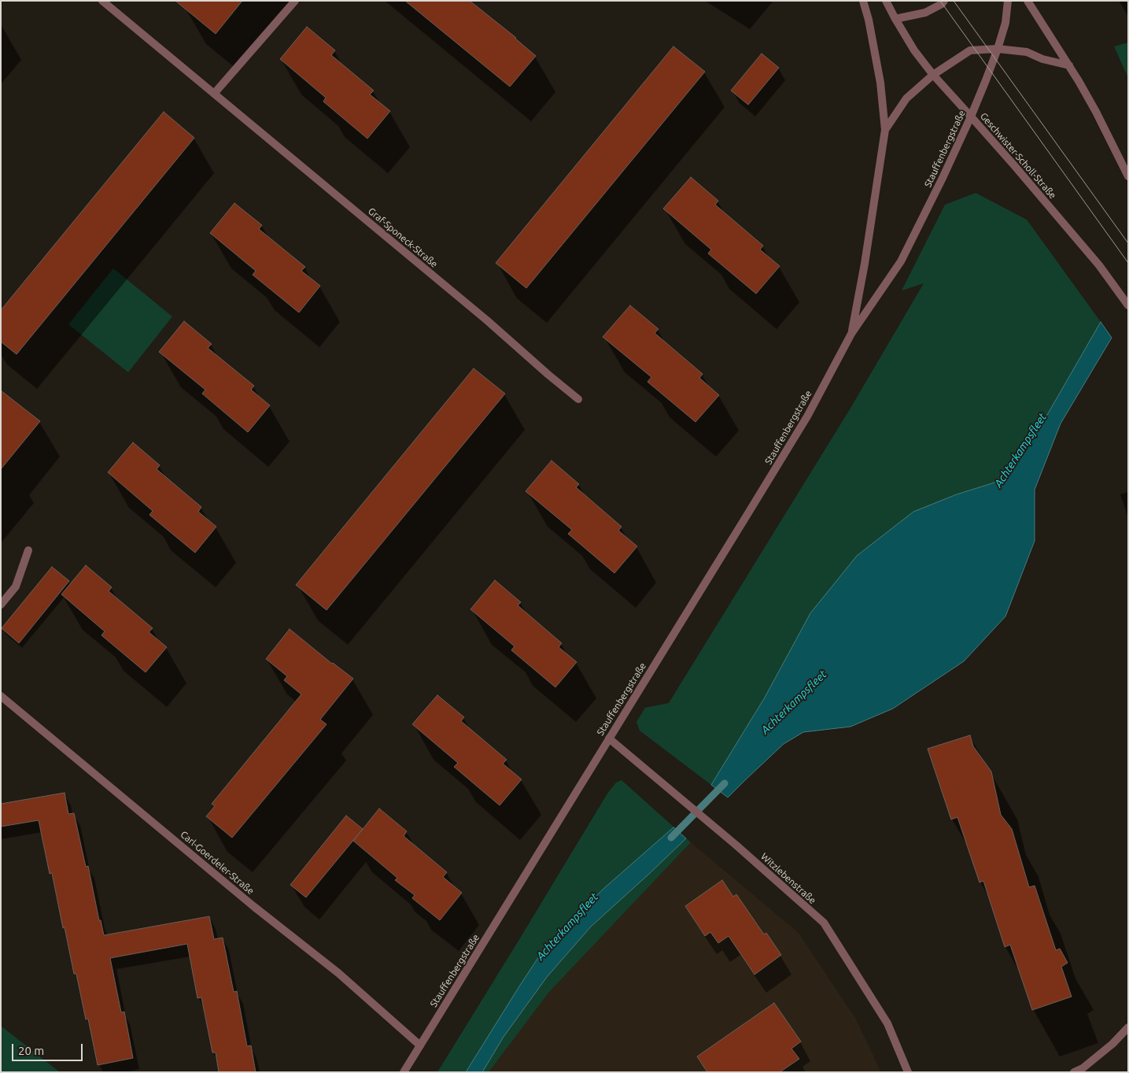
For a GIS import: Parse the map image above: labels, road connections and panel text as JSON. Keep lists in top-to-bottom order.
{
  "streets": {
    "street": [
      "Stauffenbergstraße",
      "Geschwister-Scholl-Straße",
      "Graf-Sponeck-Straße",
      "Carl-Goerdeler-Straße",
      "Witzlebenstraße"
    ]
  },
  "crossings": [
    ["Stauffenbergstraße", "Geschwister-Scholl-Straße"],
    ["Stauffenbergstraße", "Carl-Goerdeler-Straße"],
    ["Stauffenbergstraße", "Witzlebenstraße"]
  ],
  "water": ["Achterkampsfleet"],
  "scale_bar": "20 m"
}
